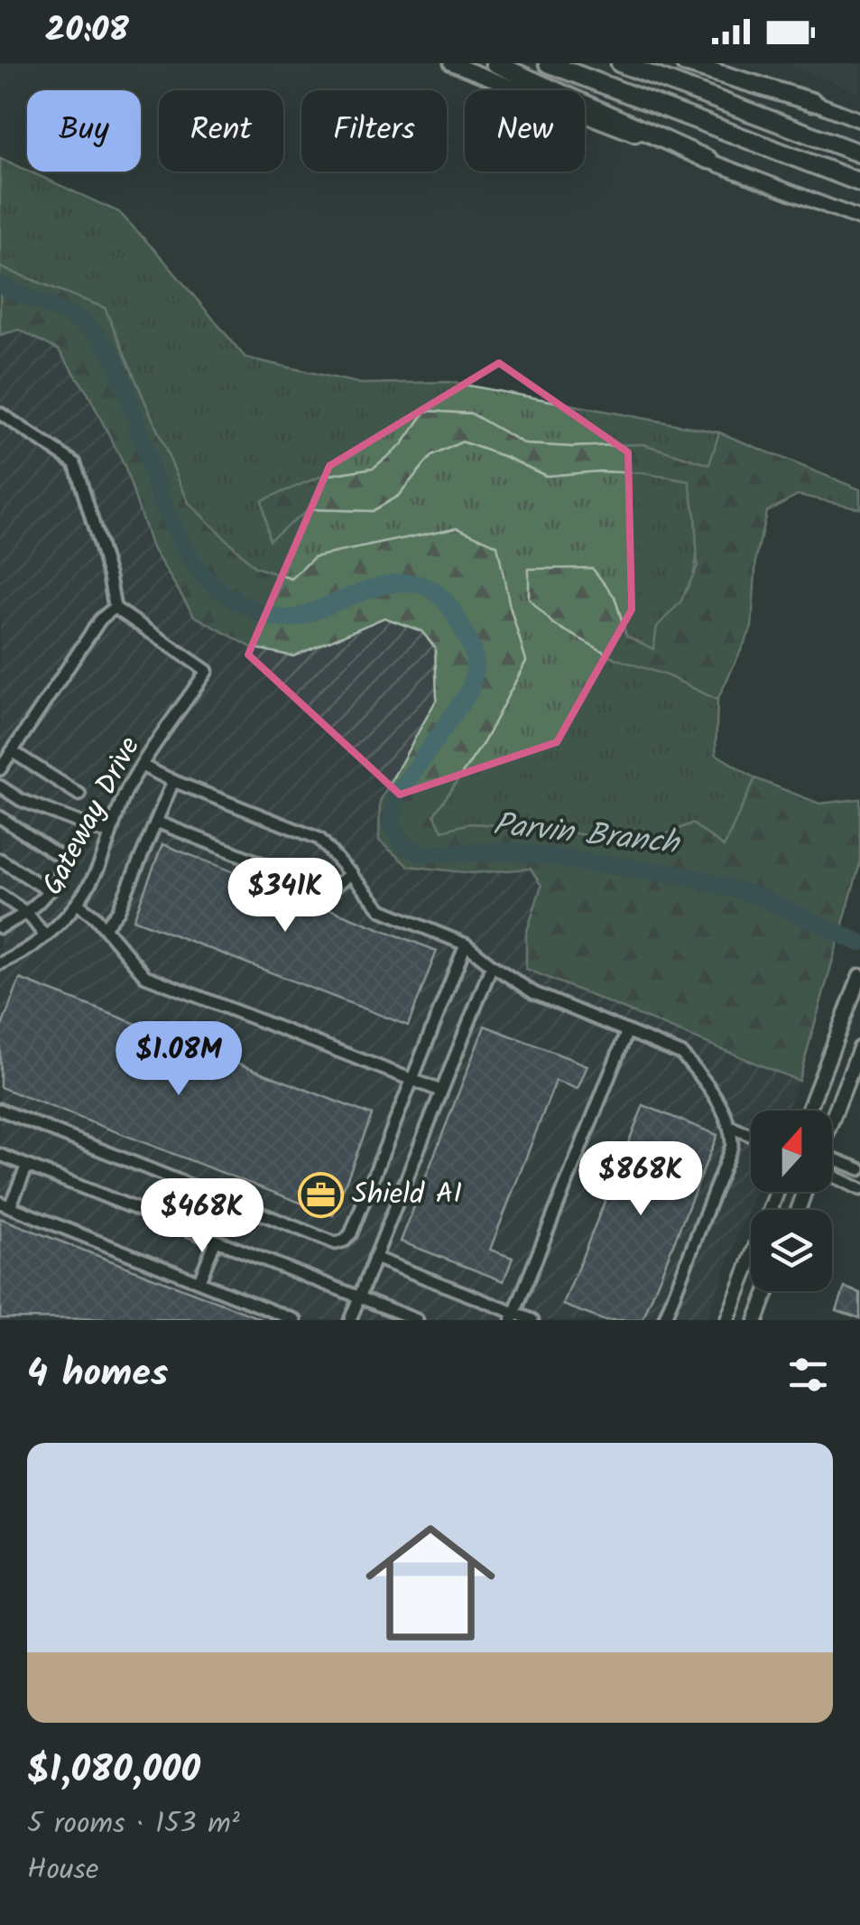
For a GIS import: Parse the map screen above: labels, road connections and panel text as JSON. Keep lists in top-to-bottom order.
{
  "streets": {
    "street": ["Gateway Drive"]
  },
  "water": ["Parvin Branch"],
  "places": {
    "office": ["Shield AI"]
  },
  "north": "top",
  "page": {
    "status": "20:08",
    "chip": [
      "Buy",
      "Rent",
      "Filters",
      "New"
    ],
    "price": [
      "$341K",
      "$1.08M",
      "$868K",
      "$468K"
    ],
    "heading": "4 homes",
    "list": [
      {
        "name": "$1,080,000",
        "note": "5 rooms · 153 m² · House"
      }
    ]
  }
}
